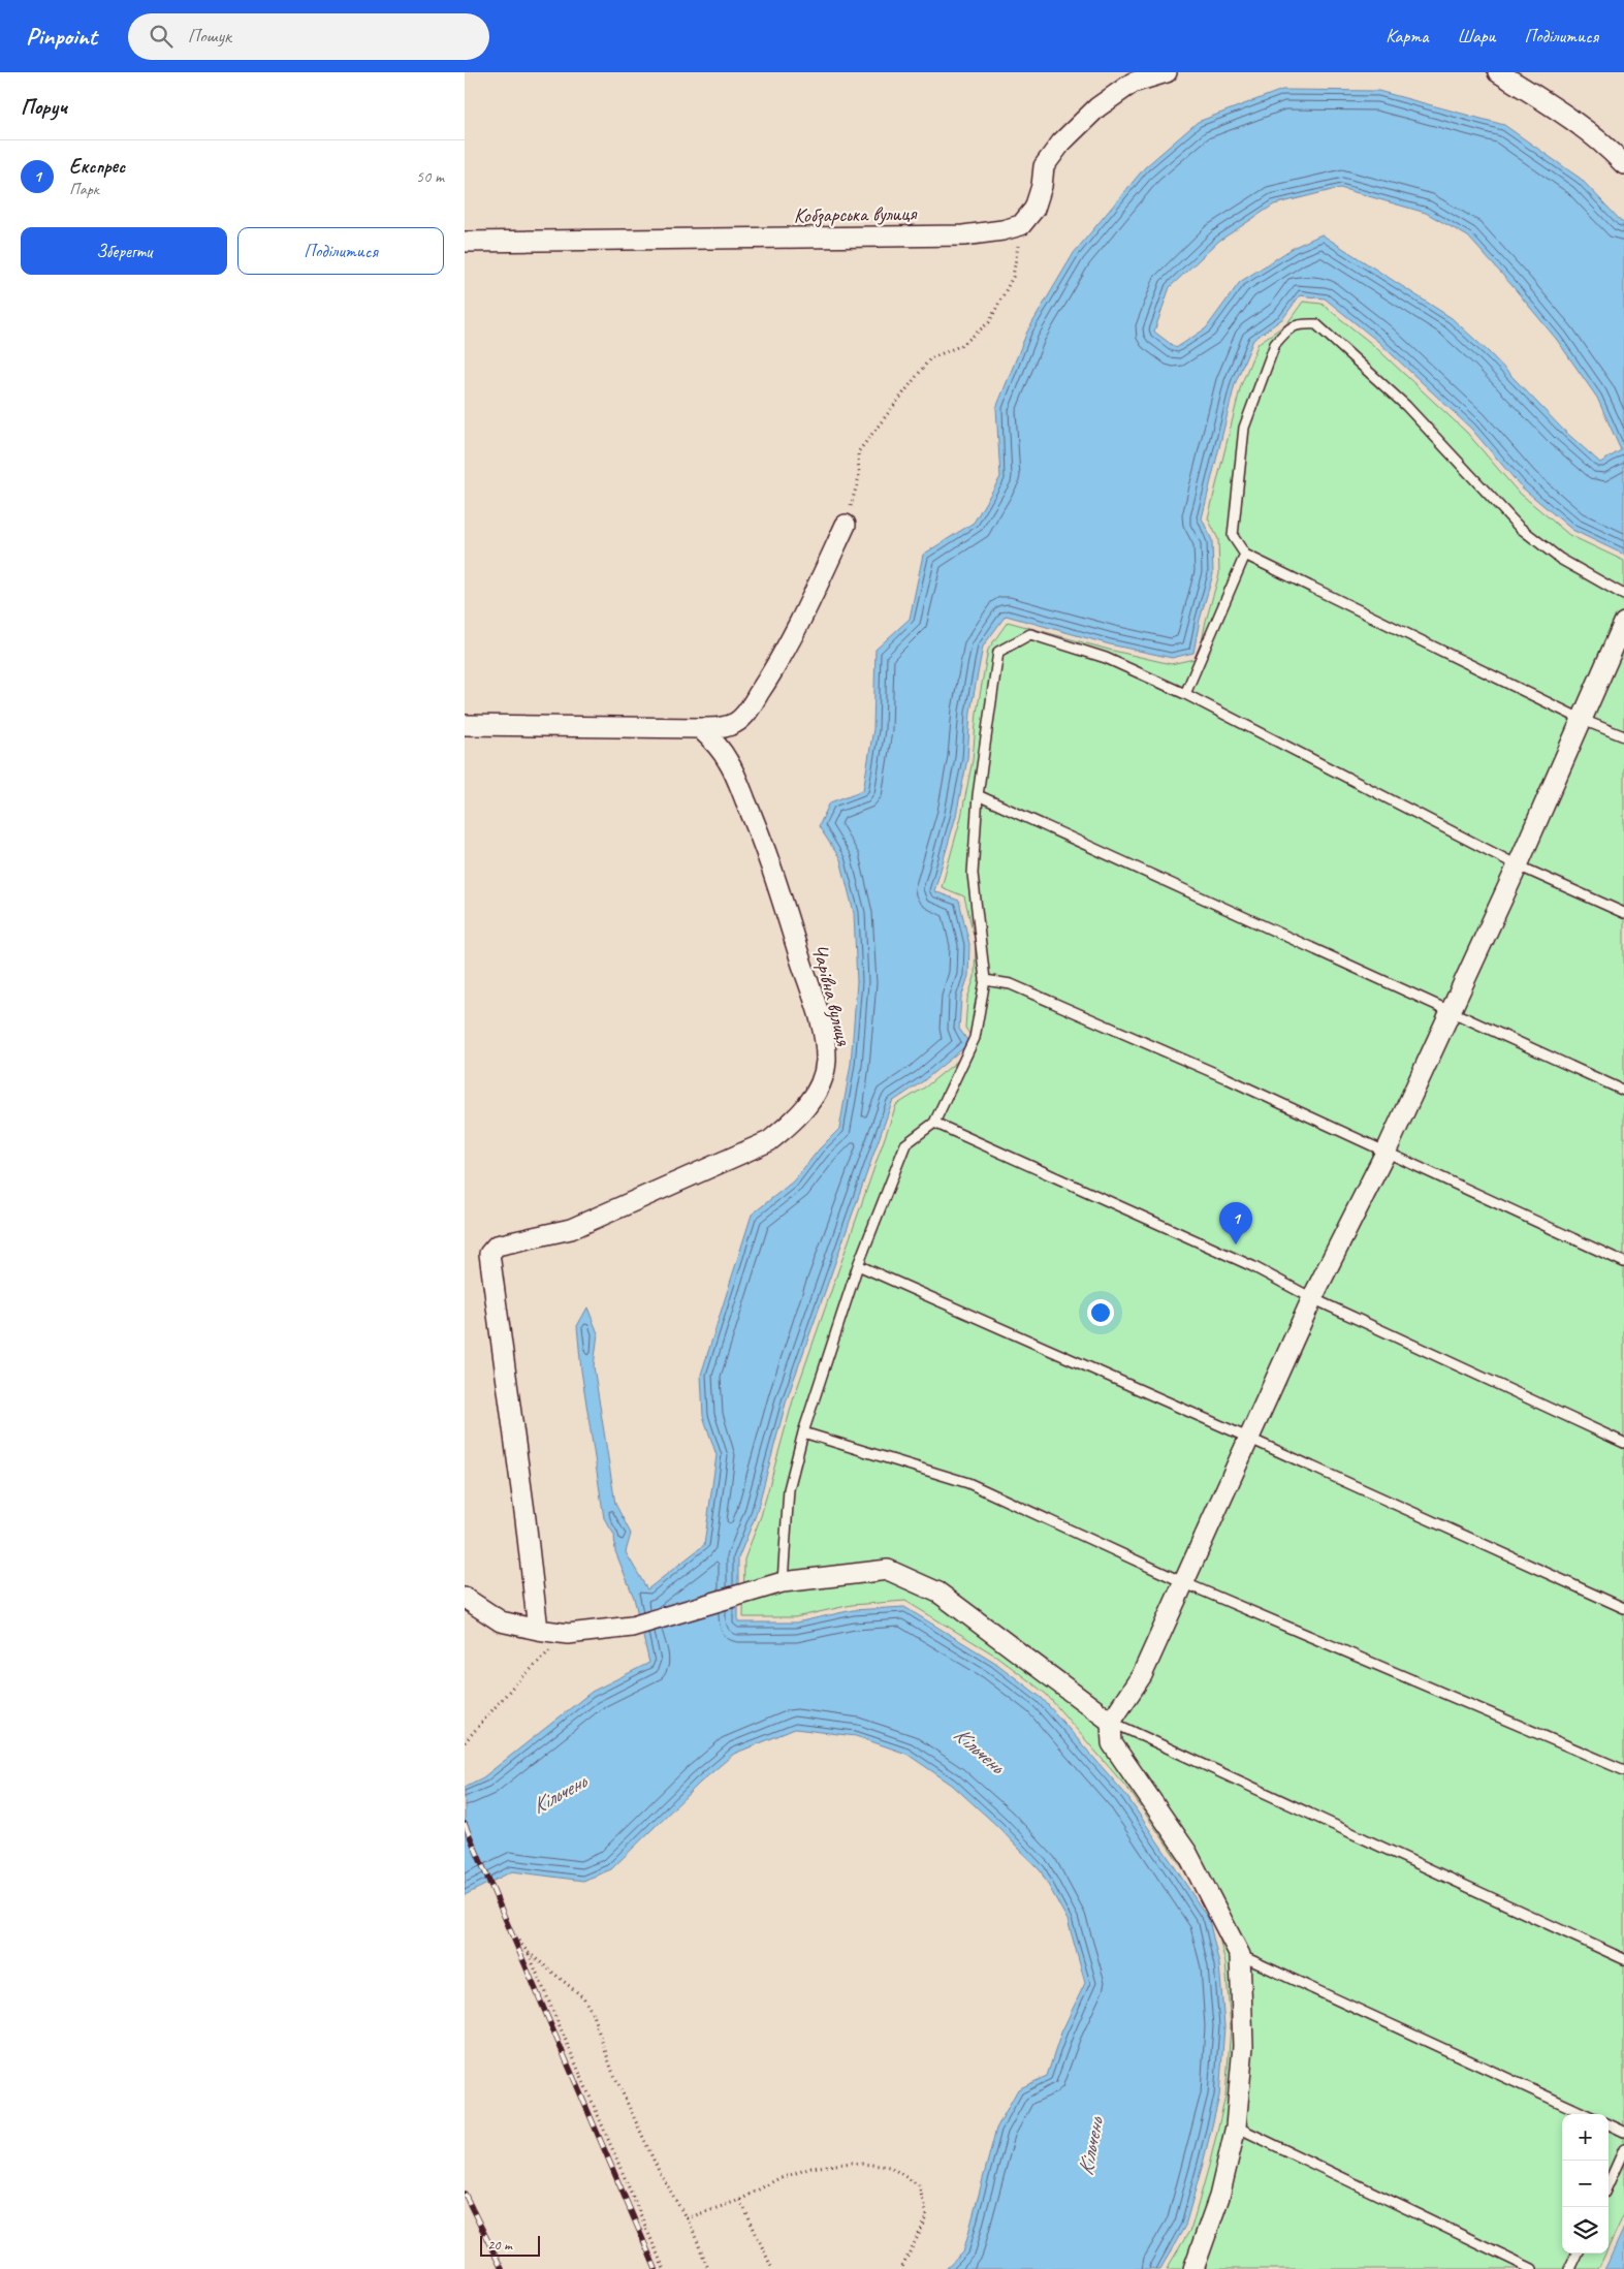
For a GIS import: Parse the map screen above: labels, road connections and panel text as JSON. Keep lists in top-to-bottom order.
{
  "streets": {
    "street": ["Кобзарська вулиця", "Чарівна вулиця"]
  },
  "water": ["Кільчень"],
  "scale_bar": "20 m",
  "page": {
    "header": "Pinpoint",
    "search": "Пошук",
    "nav": ["Карта", "Шари", "Поділитися"],
    "heading": "Поруч",
    "list": [
      {
        "mark": "1",
        "name": "Експрес",
        "note": "Парк",
        "value": "50 m"
      }
    ],
    "buttons": ["Зберегти", "Поділитися"],
    "pins": "1",
    "map_buttons": ["+", "−"],
    "scale": "20 m"
  }
}
